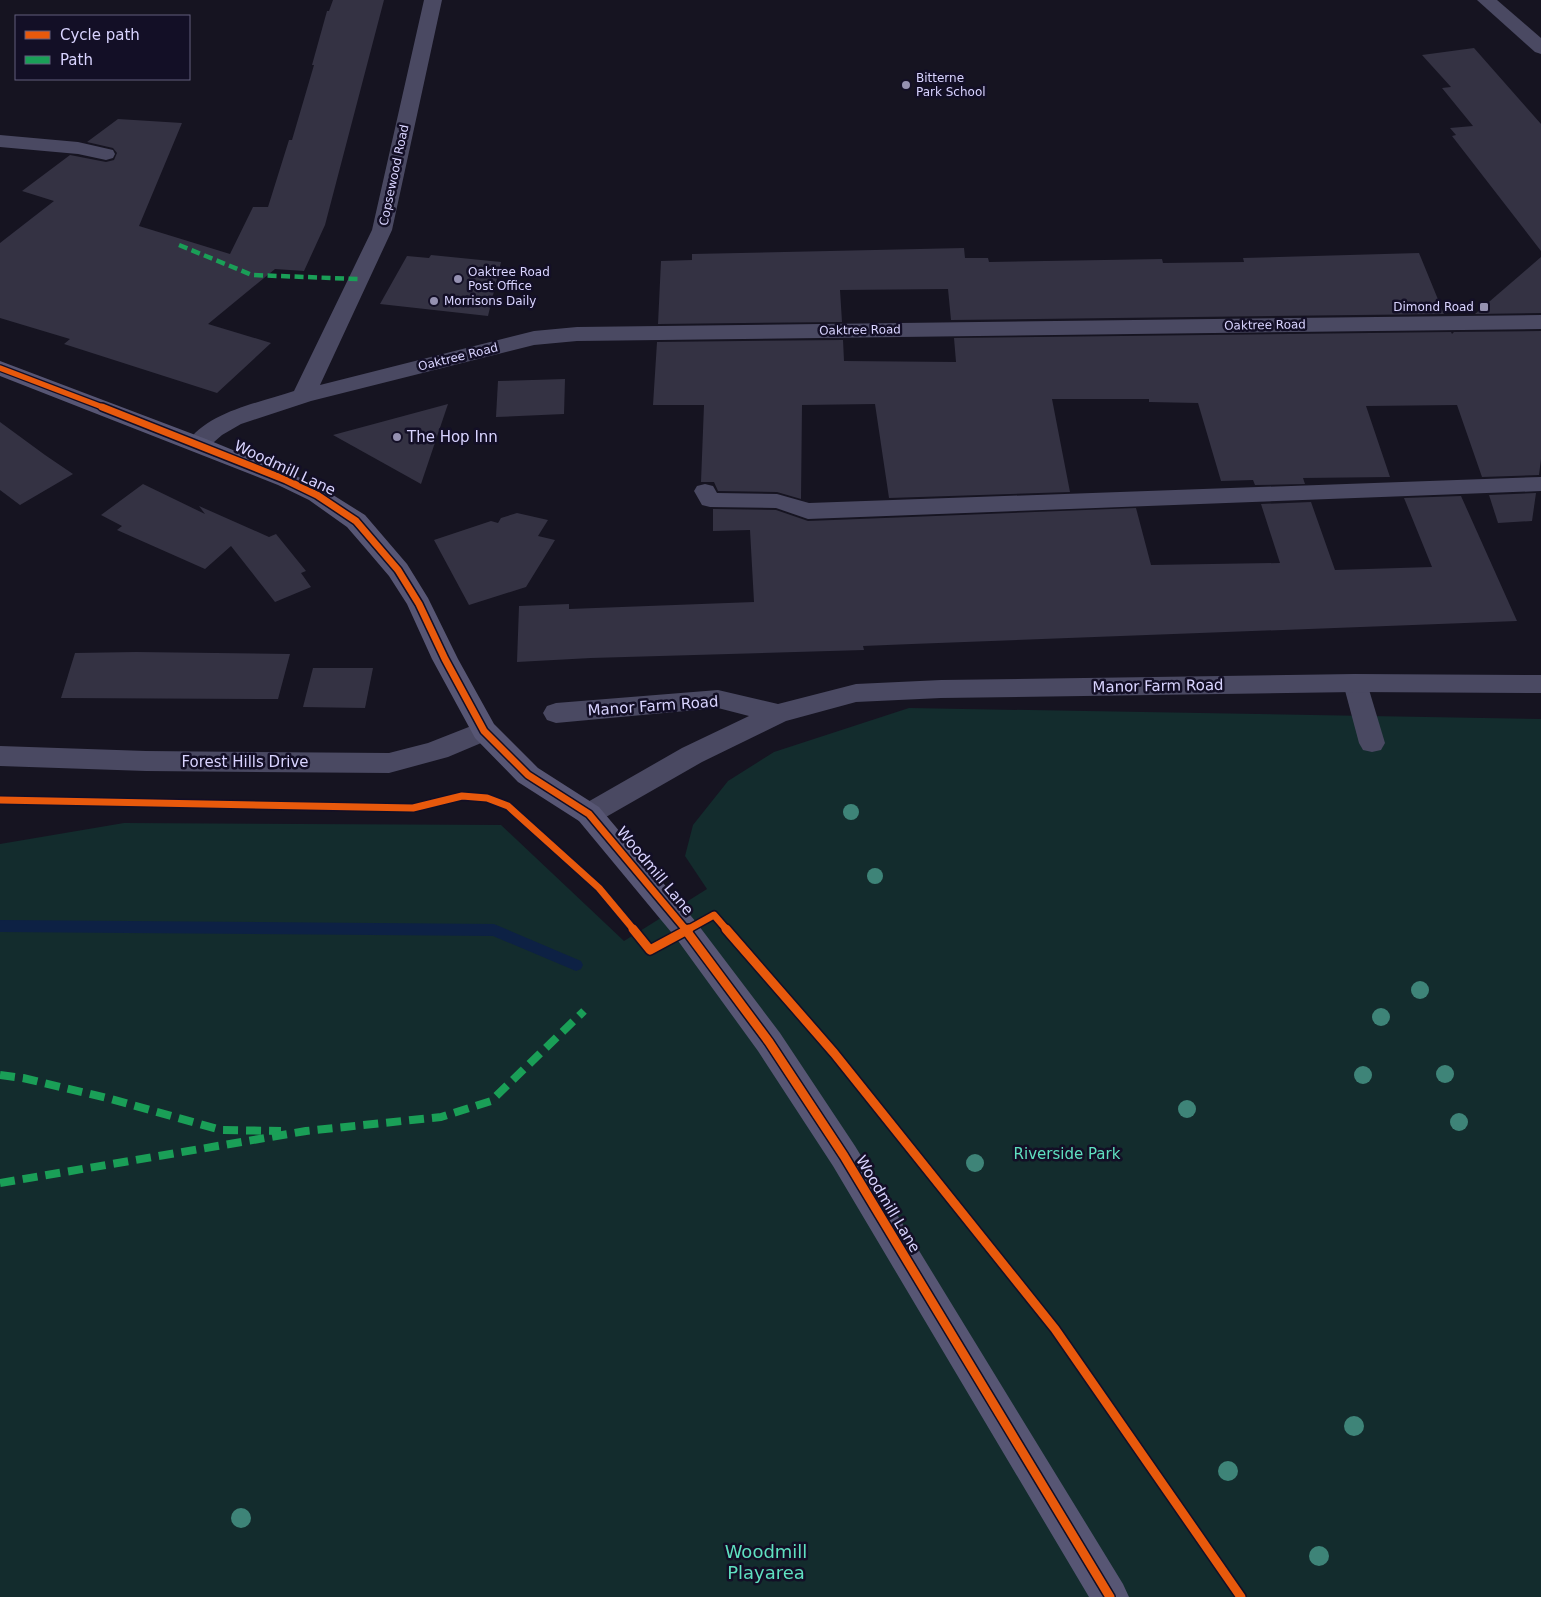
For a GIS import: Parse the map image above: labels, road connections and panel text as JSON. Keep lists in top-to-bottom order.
{
  "streets": {
    "street": [
      "Copsewood Road",
      "Oaktree Road",
      "Woodmill Lane",
      "Manor Farm Road",
      "Forest Hills Drive"
    ]
  },
  "crossings": [
    ["Copsewood Road", "Oaktree Road"],
    ["Oaktree Road", "Woodmill Lane"],
    ["Woodmill Lane", "Manor Farm Road"],
    ["Woodmill Lane", "Forest Hills Drive"]
  ],
  "parks": ["Riverside Park", "Woodmill Playarea"],
  "places": {
    "other": [
      "Bitterne Park School",
      "Oaktree Road Post Office",
      "Morrisons Daily",
      "The Hop Inn"
    ],
    "transit": ["Dimond Road"]
  },
  "legend": ["Cycle path", "Path"]
}
